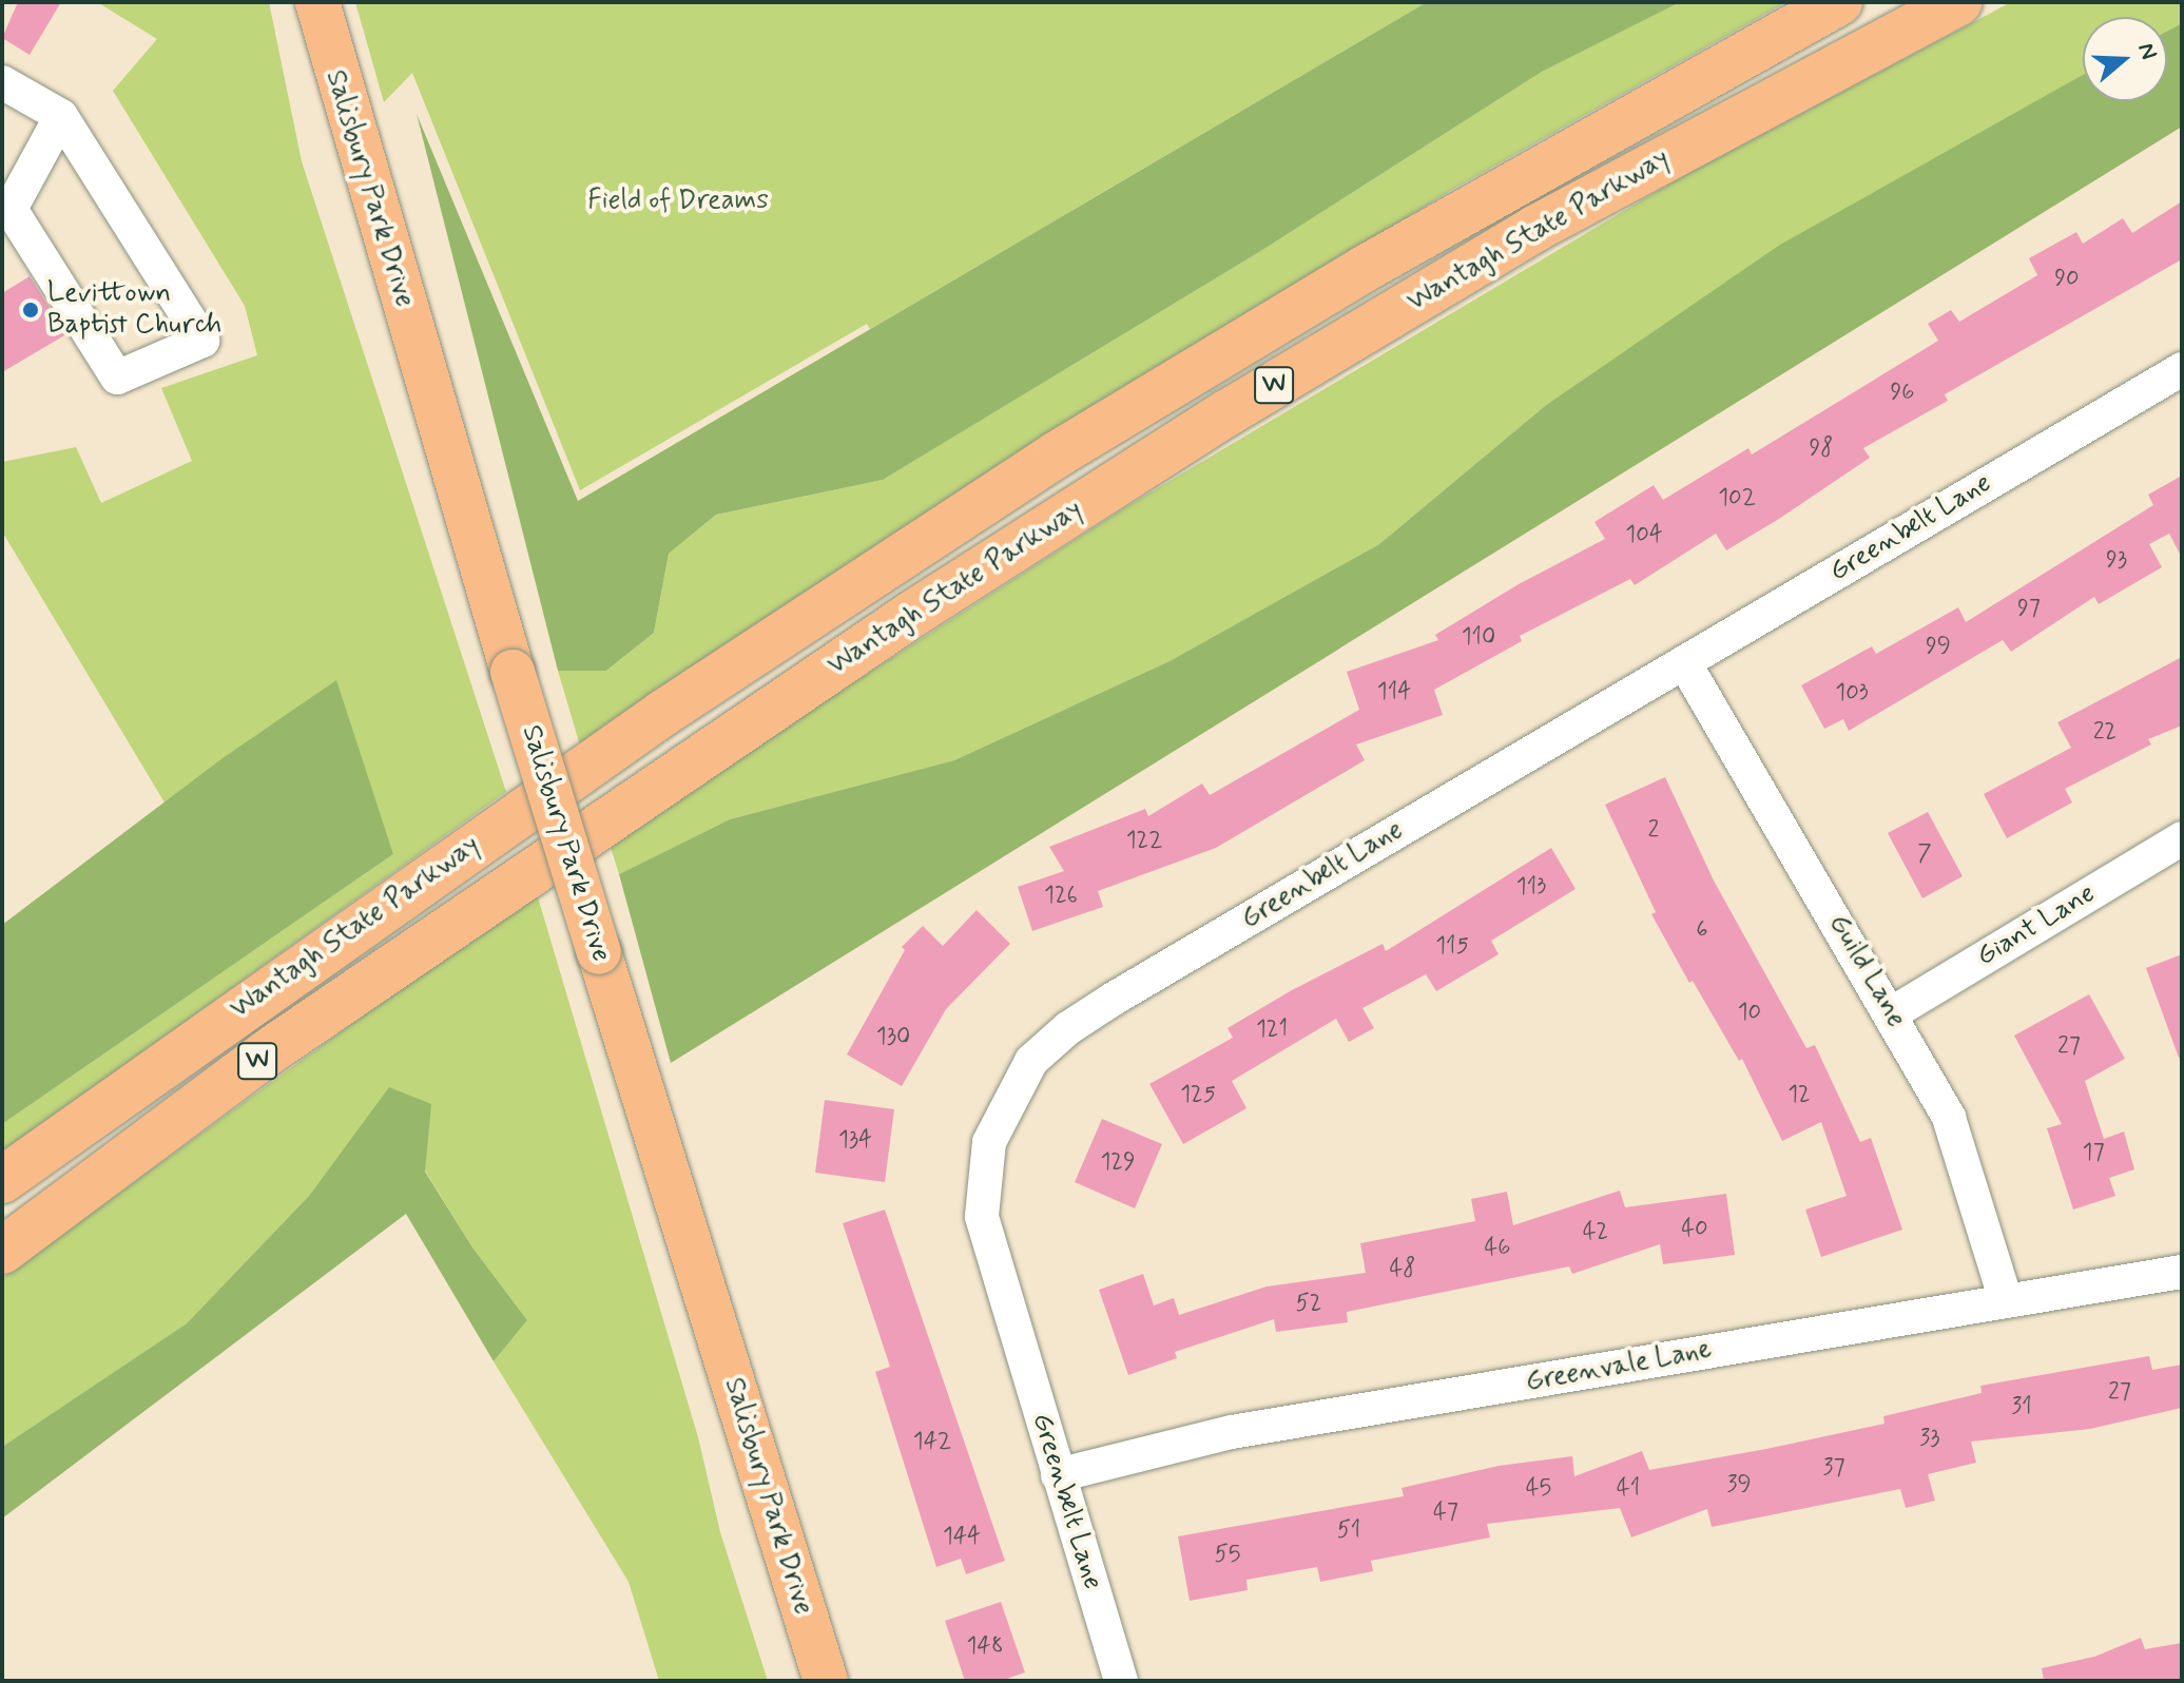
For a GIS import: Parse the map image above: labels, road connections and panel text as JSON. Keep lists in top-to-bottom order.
{
  "streets": {
    "highway": ["Wantagh State Parkway", "W"],
    "main road": ["Salisbury Park Drive"],
    "street": [
      "Greenbelt Lane",
      "Giant Lane",
      "Guild Lane",
      "Greenvale Lane"
    ]
  },
  "crossings": [
    ["Greenbelt Lane", "Guild Lane"],
    ["Greenbelt Lane", "Greenvale Lane"],
    ["Giant Lane", "Guild Lane"],
    ["Guild Lane", "Greenvale Lane"]
  ],
  "parks": ["Field of Dreams"],
  "places": ["Levittown Baptist Church"],
  "house_numbers": [
    "90",
    "96",
    "98",
    "102",
    "104",
    "93",
    "97",
    "110",
    "99",
    "114",
    "103",
    "22",
    "2",
    "122",
    "7",
    "113",
    "126",
    "6",
    "115",
    "10",
    "121",
    "130",
    "27",
    "125",
    "12",
    "134",
    "17",
    "129",
    "40",
    "42",
    "46",
    "48",
    "52",
    "27",
    "31",
    "33",
    "142",
    "37",
    "39",
    "45",
    "41",
    "47",
    "51",
    "144",
    "55",
    "148"
  ],
  "north": "right"
}
